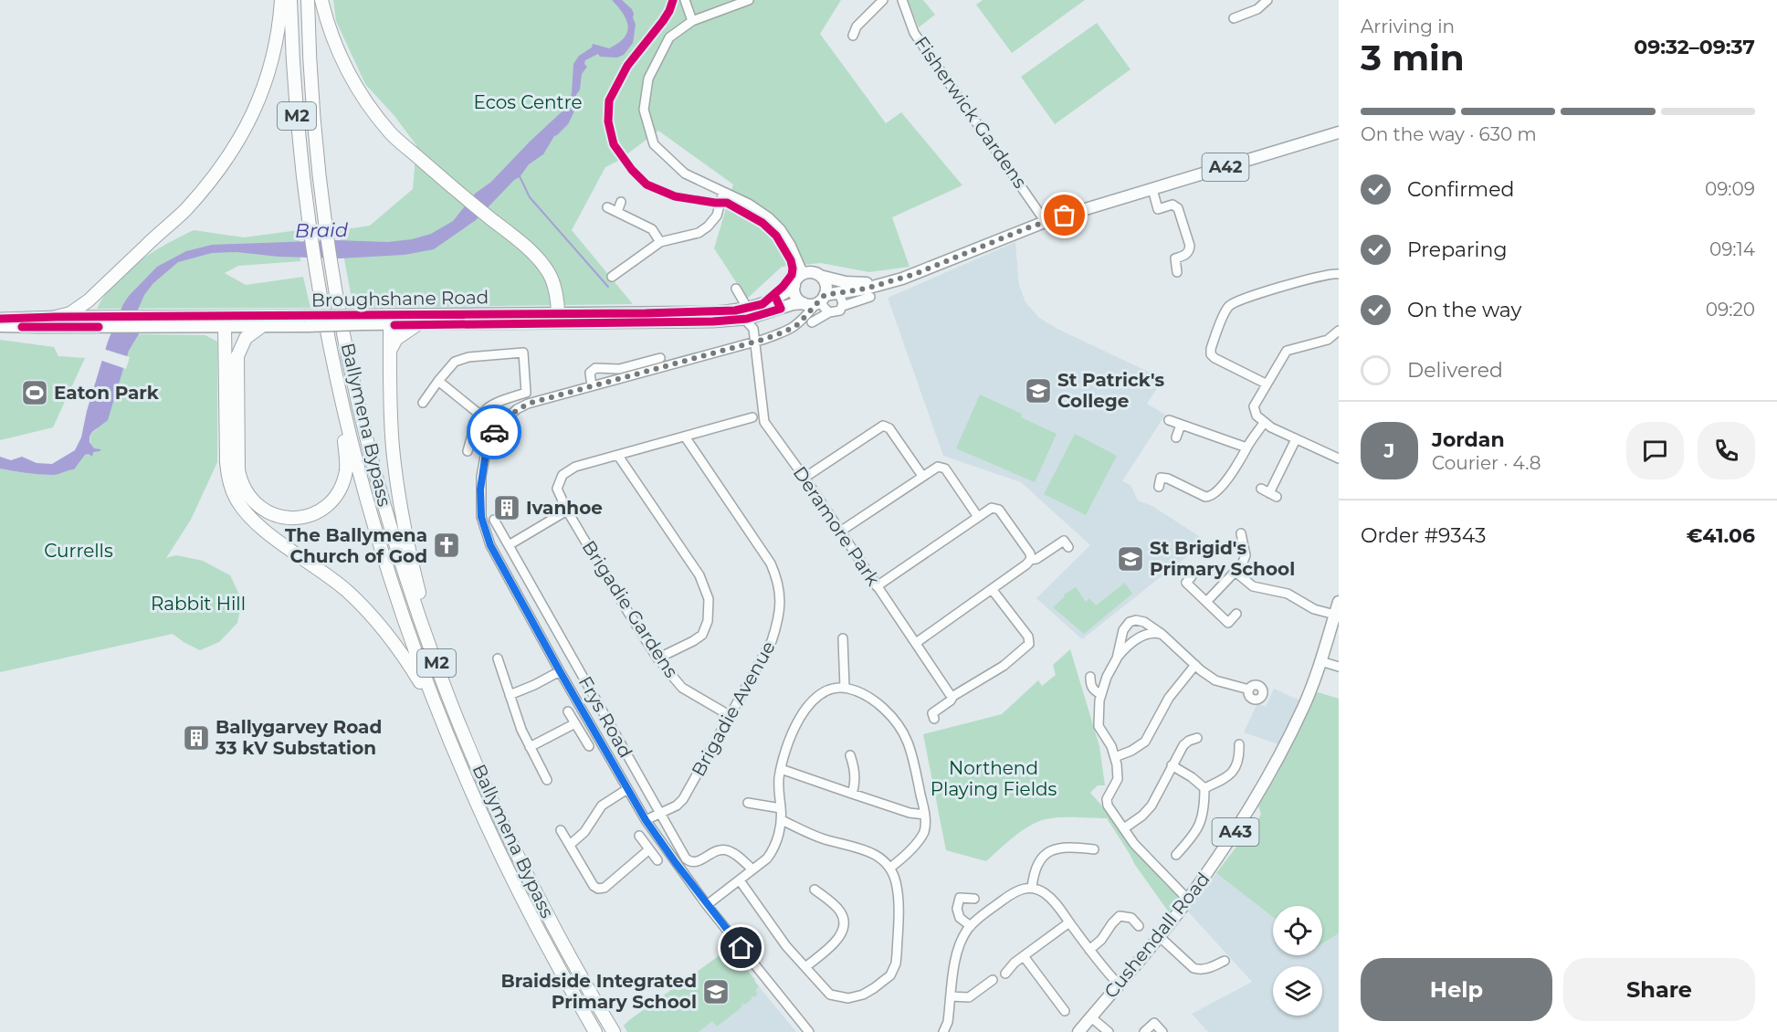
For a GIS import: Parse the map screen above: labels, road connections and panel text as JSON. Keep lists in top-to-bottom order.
{
  "streets": {
    "highway": ["M2", "Ballymena Bypass"],
    "main road": [
      "A42",
      "Broughshane Road",
      "A43",
      "Cushendall Road"
    ],
    "street": [
      "Fisherwick Gardens",
      "Deramore Park",
      "Brigadie Gardens",
      "Brigadie Avenue",
      "Frys Road"
    ]
  },
  "crossings": [
    ["Fisherwick Gardens", "A42"],
    ["A42", "Broughshane Road"],
    ["A42", "Frys Road"],
    ["Broughshane Road", "Deramore Park"],
    ["Broughshane Road", "Frys Road"],
    ["Deramore Park", "Frys Road"],
    ["Brigadie Gardens", "Brigadie Avenue"],
    ["Brigadie Avenue", "Frys Road"]
  ],
  "water": ["Braid"],
  "parks": [
    "Ecos Centre",
    "Currells",
    "Rabbit Hill",
    "Northend Playing Fields"
  ],
  "places": {
    "school or university": ["St Patrick's College", "St Brigid's Primary School", "Braidside Integrated Primary School"],
    "sports": ["Eaton Park"],
    "building": ["Ivanhoe", "Ballygarvey Road 33 kV Substation"],
    "church": ["The Ballymena Church of God"]
  },
  "page": {
    "heading": ["3 min", "Arriving in", "09:32–09:37"],
    "panel": [
      "Jordan",
      "Courier · 4.8",
      "Order #9343",
      "€41.06"
    ],
    "bar": "On the way · 630 m",
    "list": [
      ["Confirmed", "09:09"],
      ["Preparing", "09:14"],
      ["On the way", "09:20"],
      "Delivered"
    ],
    "round": "J",
    "buttons": ["Help", "Share"]
  }
}
